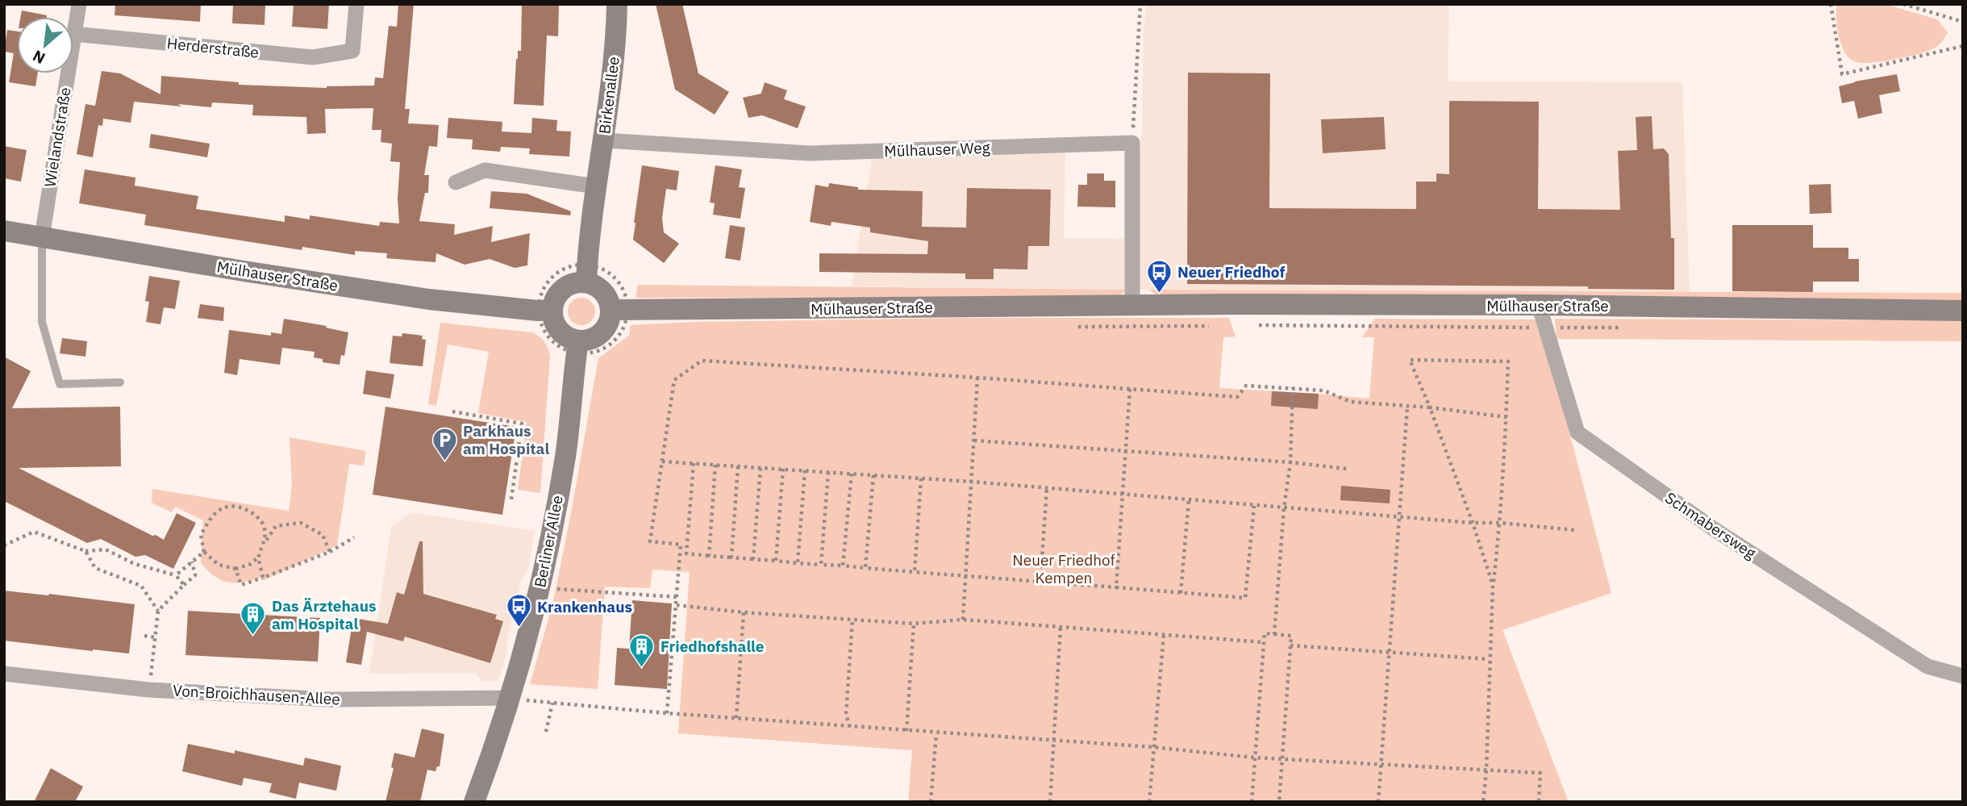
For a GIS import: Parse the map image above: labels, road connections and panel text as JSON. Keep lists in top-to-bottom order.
{
  "streets": {
    "street": [
      "Herderstraße",
      "Birkenallee",
      "Wielandstraße",
      "Mülhauser Weg",
      "Mülhauser Straße",
      "Schmabersweg",
      "Berliner Allee",
      "Von-Broichhausen-Allee"
    ]
  },
  "crossings": [
    ["Herderstraße", "Wielandstraße"],
    ["Birkenallee", "Mülhauser Weg"],
    ["Wielandstraße", "Mülhauser Straße"],
    ["Mülhauser Straße", "Schmabersweg"],
    ["Berliner Allee", "Von-Broichhausen-Allee"]
  ],
  "parks": ["Neuer Friedhof Kempen"],
  "places": {
    "bus stop": ["Neuer Friedhof", "Krankenhaus"],
    "parking": ["Parkhaus am Hospital"],
    "building": ["Das Ärztehaus am Hospital", "Friedhofshalle"]
  },
  "north": "bottom left"
}
